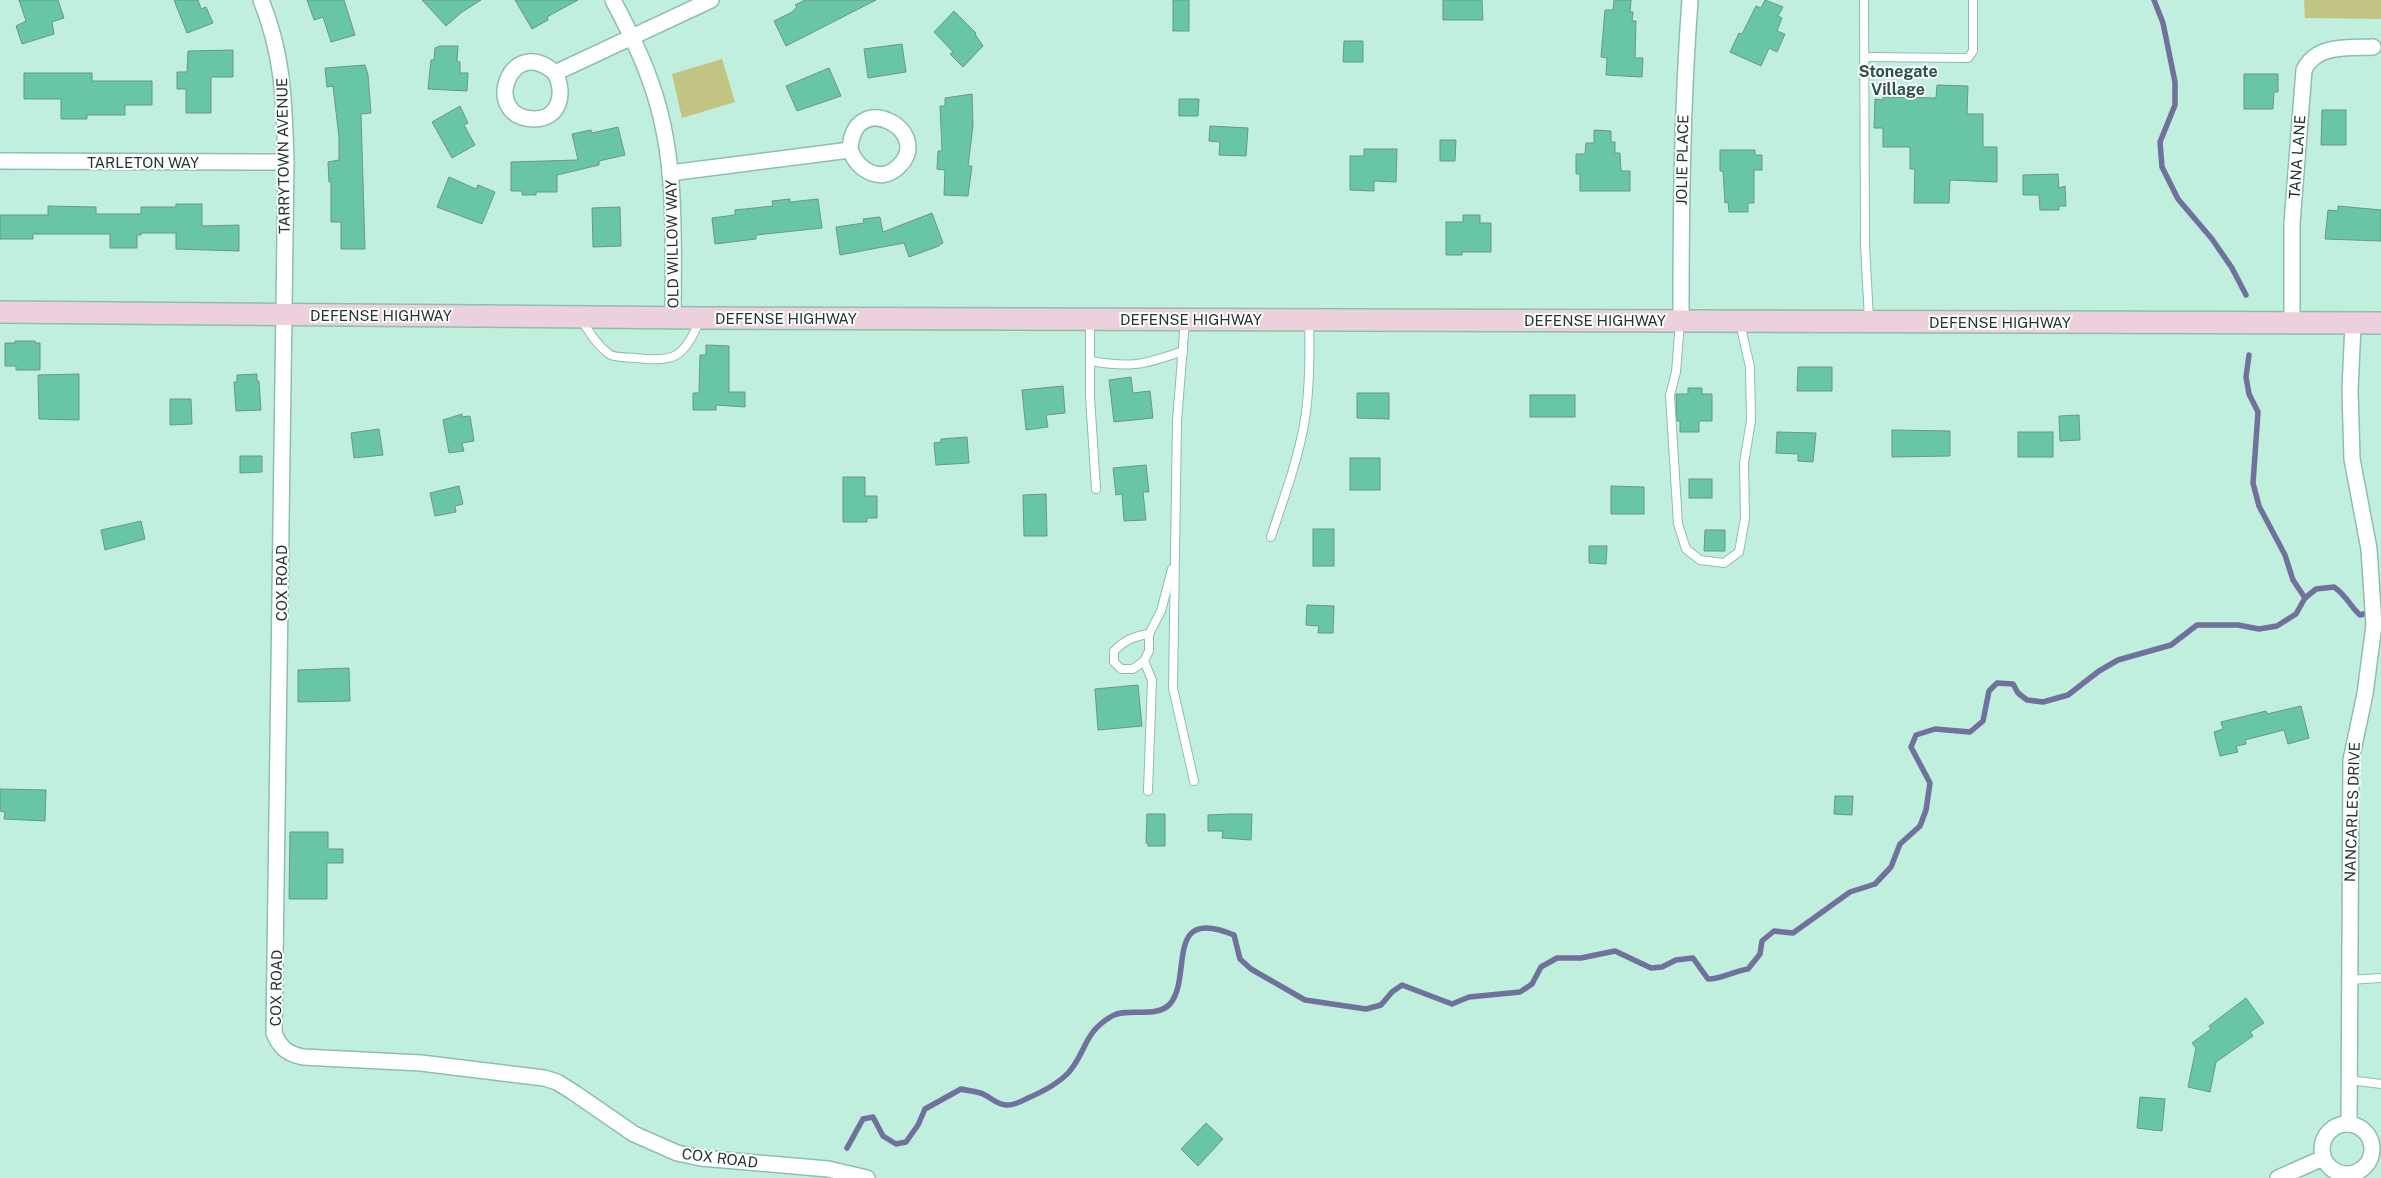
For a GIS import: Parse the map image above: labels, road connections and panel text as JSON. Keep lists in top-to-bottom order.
{
  "streets": {
    "main road": ["DEFENSE HIGHWAY"],
    "street": [
      "TARRYTOWN AVENUE",
      "TANA LANE",
      "JOLIE PLACE",
      "TARLETON WAY",
      "OLD WILLOW WAY",
      "COX ROAD",
      "NANCARLES DRIVE"
    ]
  },
  "crossings": [
    ["TARRYTOWN AVENUE", "TARLETON WAY"],
    ["TARRYTOWN AVENUE", "DEFENSE HIGHWAY"],
    ["TARRYTOWN AVENUE", "COX ROAD"],
    ["TANA LANE", "DEFENSE HIGHWAY"],
    ["JOLIE PLACE", "DEFENSE HIGHWAY"],
    ["OLD WILLOW WAY", "DEFENSE HIGHWAY"],
    ["DEFENSE HIGHWAY", "COX ROAD"],
    ["DEFENSE HIGHWAY", "NANCARLES DRIVE"]
  ],
  "districts": ["Stonegate Village"]
}
